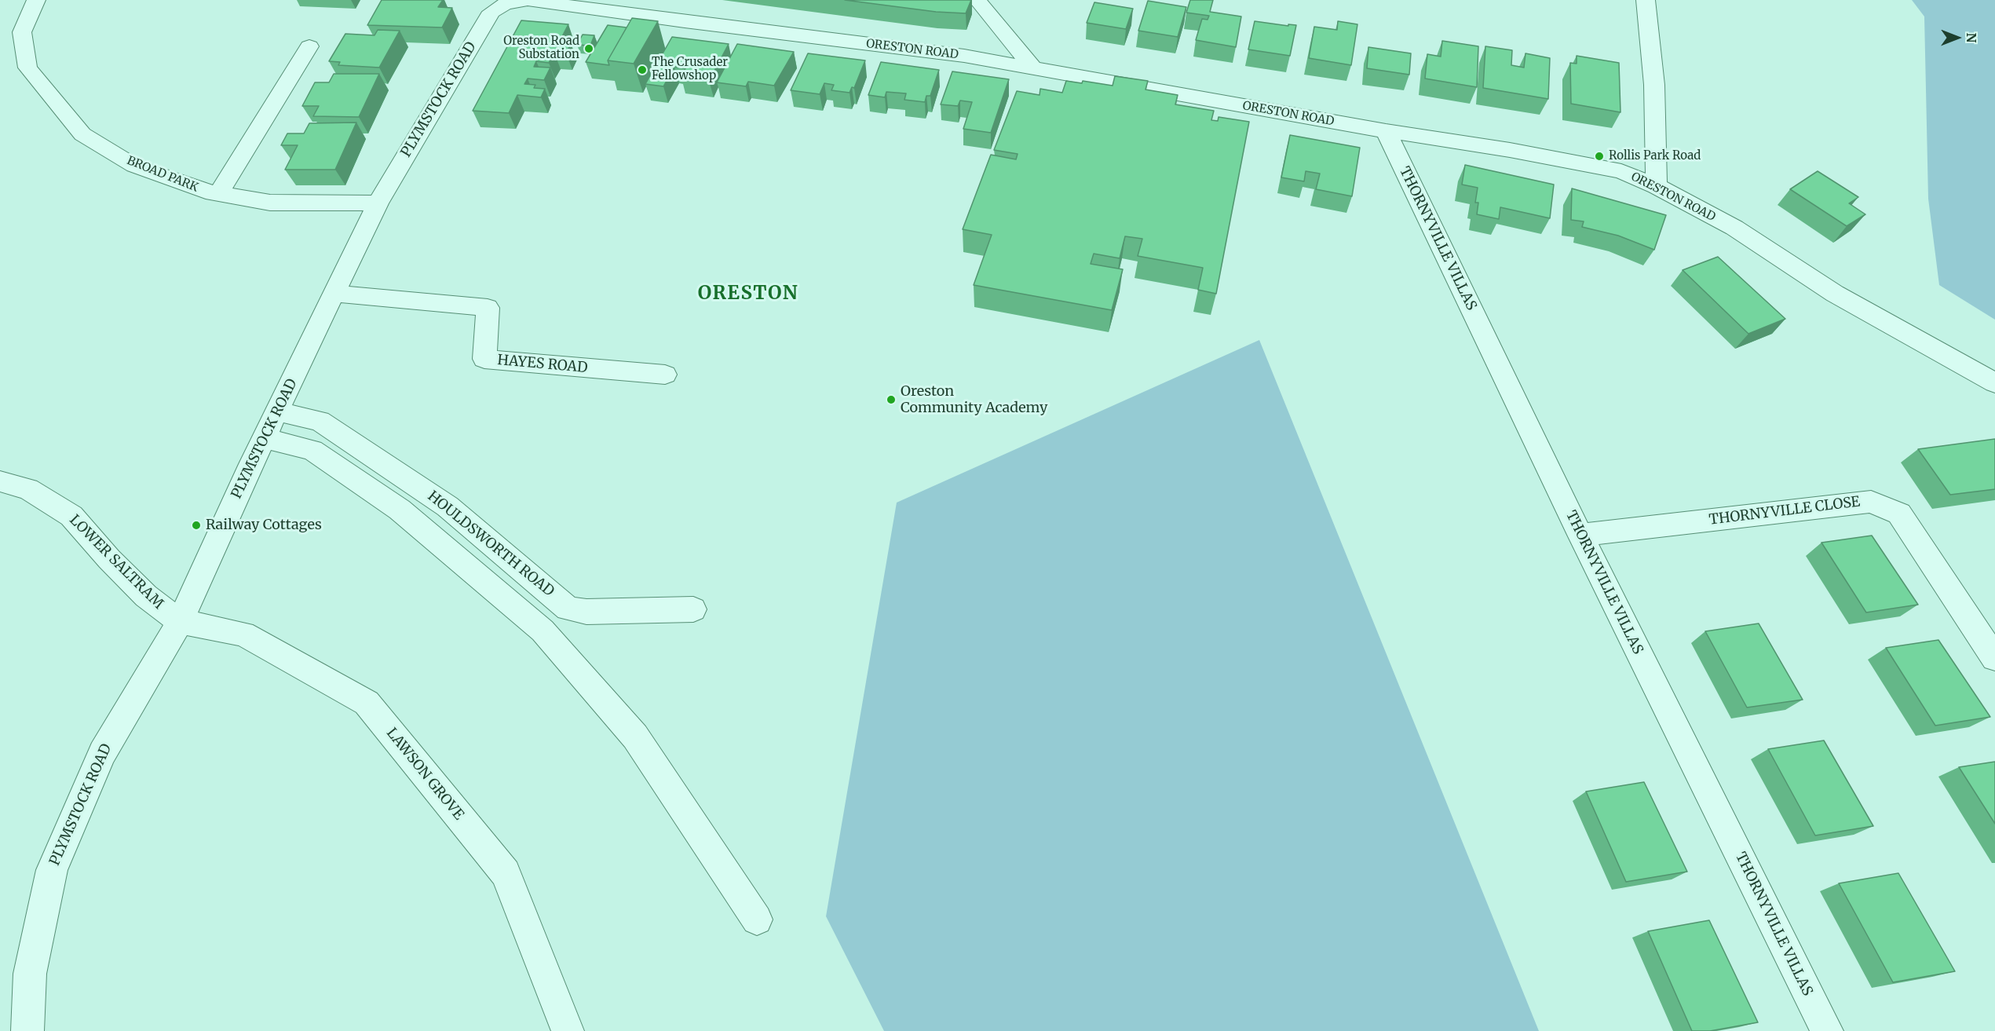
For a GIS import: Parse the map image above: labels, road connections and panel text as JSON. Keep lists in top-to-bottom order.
{
  "streets": {
    "street": [
      "ORESTON ROAD",
      "PLYMSTOCK ROAD",
      "BROAD PARK",
      "THORNYVILLE VILLAS",
      "HAYES ROAD",
      "THORNYVILLE CLOSE",
      "HOULDSWORTH ROAD",
      "LOWER SALTRAM",
      "LAWSON GROVE"
    ]
  },
  "crossings": [
    ["ORESTON ROAD", "PLYMSTOCK ROAD"],
    ["ORESTON ROAD", "THORNYVILLE VILLAS"],
    ["PLYMSTOCK ROAD", "BROAD PARK"],
    ["PLYMSTOCK ROAD", "HAYES ROAD"],
    ["PLYMSTOCK ROAD", "HOULDSWORTH ROAD"],
    ["PLYMSTOCK ROAD", "LOWER SALTRAM"],
    ["PLYMSTOCK ROAD", "LAWSON GROVE"],
    ["THORNYVILLE VILLAS", "THORNYVILLE CLOSE"],
    ["LOWER SALTRAM", "LAWSON GROVE"]
  ],
  "districts": ["ORESTON"],
  "places": [
    "Oreston Road Substation",
    "The Crusader Fellowshop",
    "Rollis Park Road",
    "Oreston Community Academy",
    "Railway Cottages"
  ],
  "north": "right"
}
